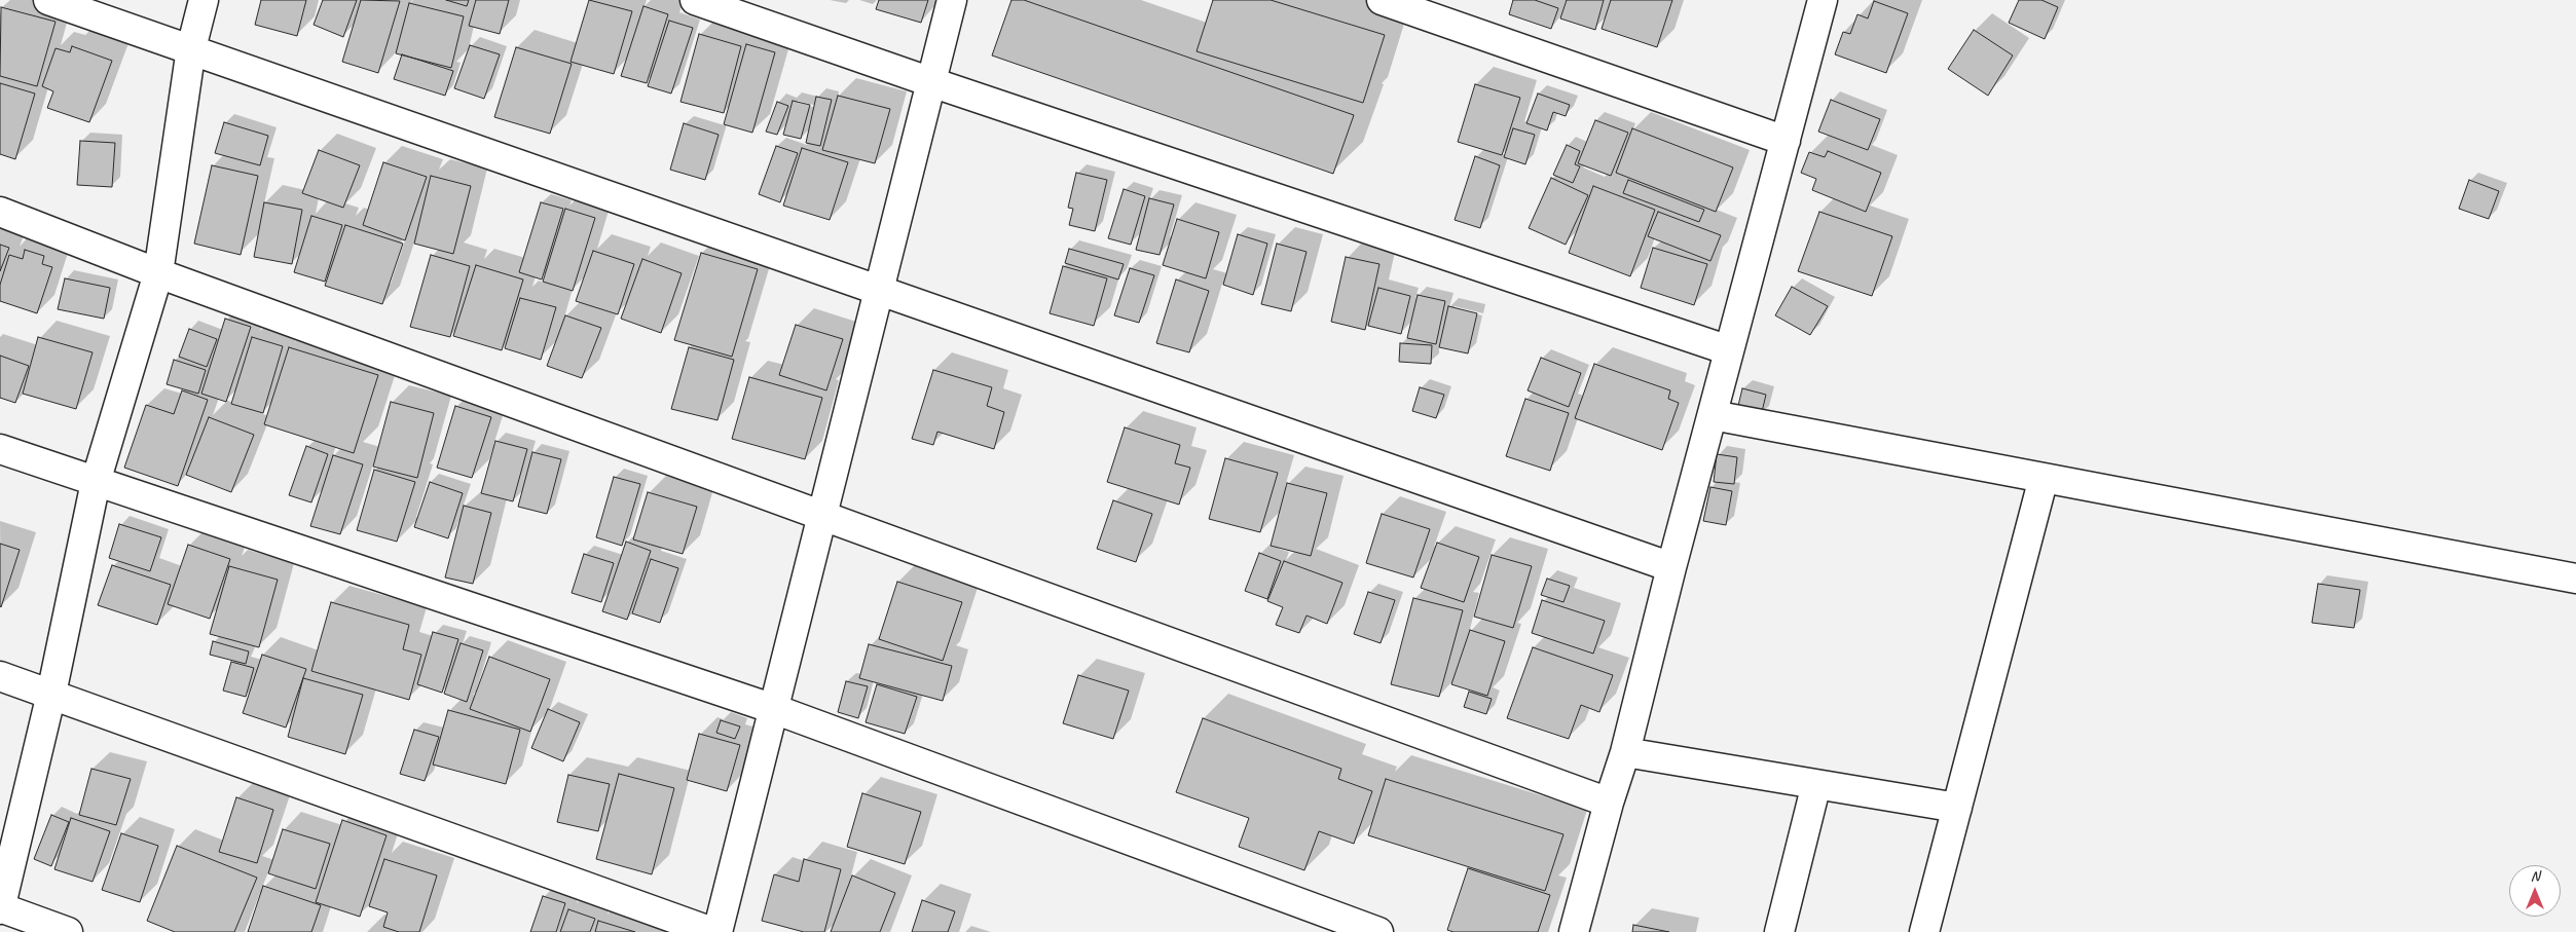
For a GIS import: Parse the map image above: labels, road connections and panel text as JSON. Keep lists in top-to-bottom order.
{
  "north": "top"
}
